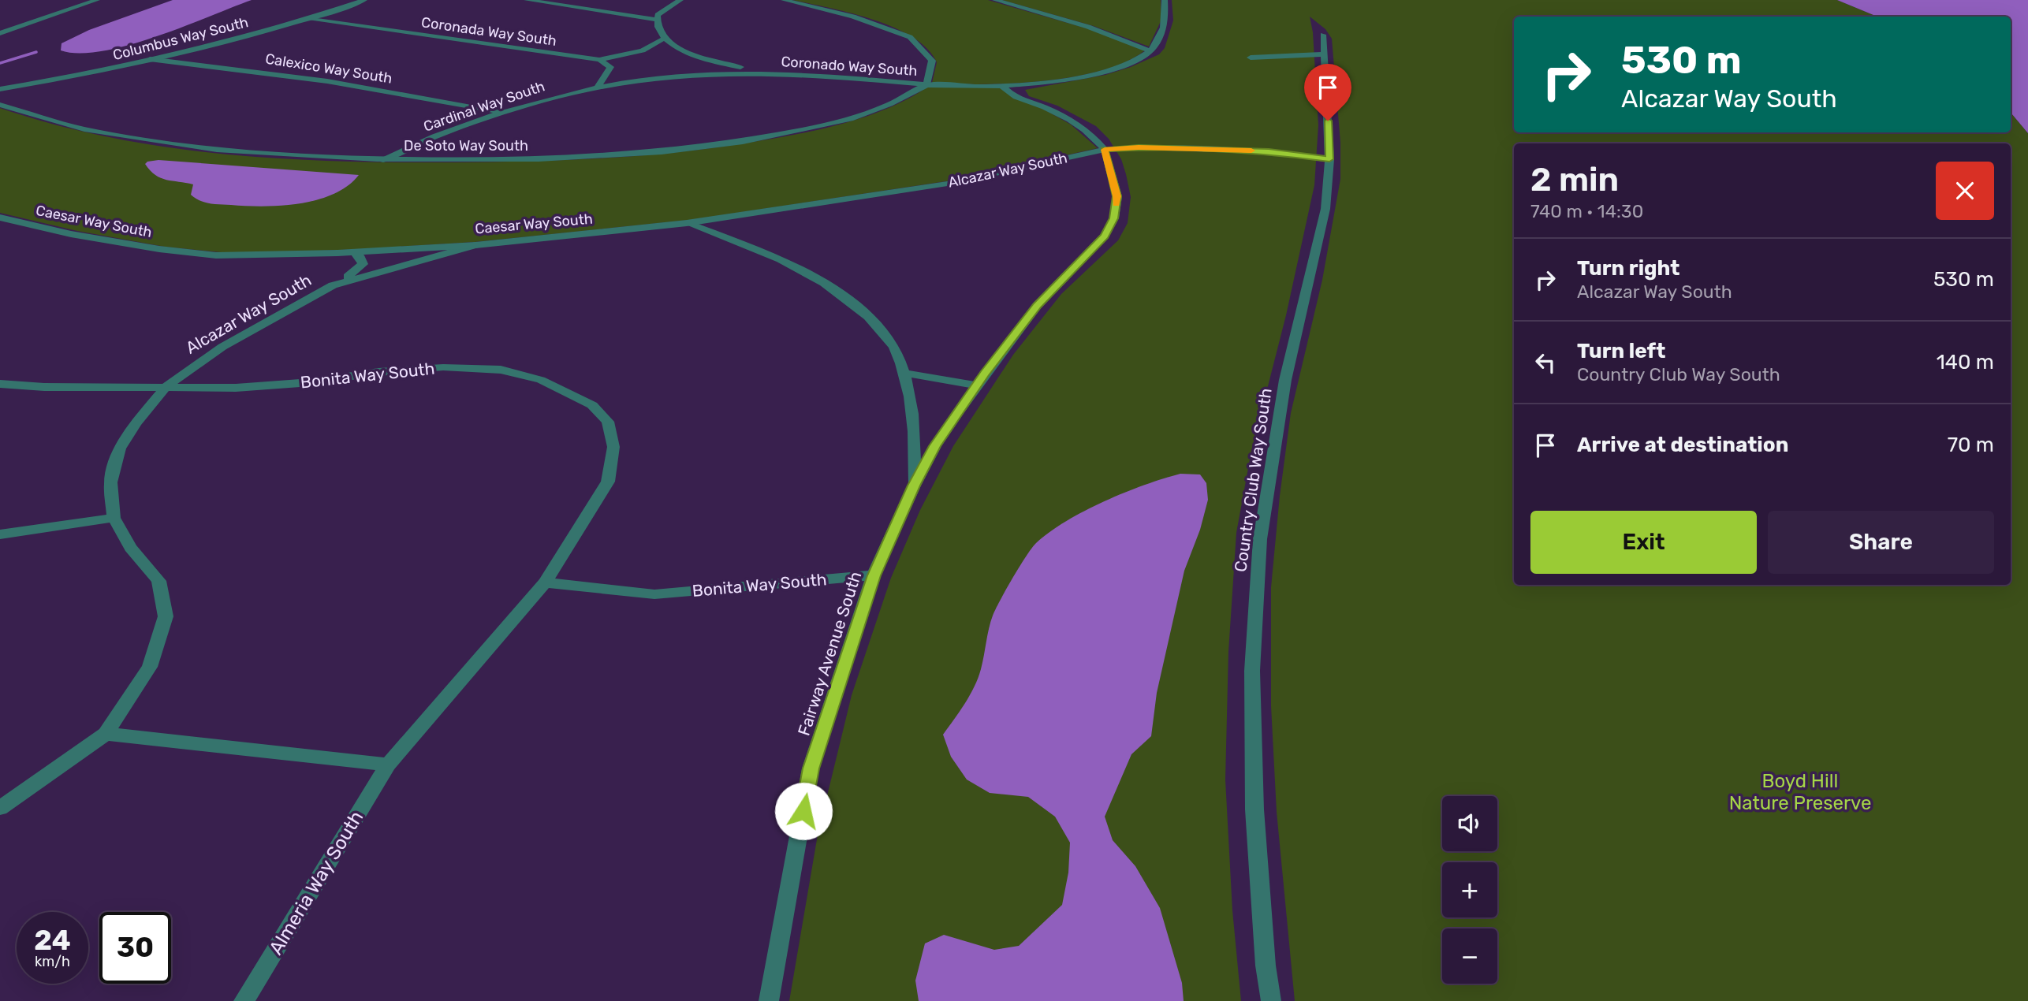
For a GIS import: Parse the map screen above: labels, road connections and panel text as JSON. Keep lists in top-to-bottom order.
{
  "streets": {
    "street": [
      "Coronada Way South",
      "Columbus Way South",
      "Coronado Way South",
      "Calexico Way South",
      "Cardinal Way South",
      "De Soto Way South",
      "Alcazar Way South",
      "Caesar Way South",
      "Bonita Way South",
      "Country Club Way South",
      "Fairway Avenue South",
      "Almeria Way South"
    ]
  },
  "crossings": [
    ["Coronada Way South", "Columbus Way South"],
    ["Columbus Way South", "Calexico Way South"],
    ["Coronado Way South", "Cardinal Way South"],
    ["Coronado Way South", "De Soto Way South"],
    ["Calexico Way South", "Cardinal Way South"],
    ["Cardinal Way South", "De Soto Way South"],
    ["Alcazar Way South", "Caesar Way South"],
    ["Alcazar Way South", "Bonita Way South"],
    ["Alcazar Way South", "Country Club Way South"],
    ["Alcazar Way South", "Fairway Avenue South"],
    ["Caesar Way South", "Fairway Avenue South"],
    ["Bonita Way South", "Fairway Avenue South"],
    ["Bonita Way South", "Almeria Way South"]
  ],
  "parks": ["Boyd Hill Nature Preserve"],
  "page": {
    "turn": ["530 m", "Alcazar Way South"],
    "heading": ["2 min", "740 m · 14:30"],
    "list": [
      {
        "name": "Turn right",
        "note": "Alcazar Way South",
        "value": "530 m"
      },
      {
        "name": "Turn left",
        "note": "Country Club Way South",
        "value": "140 m"
      },
      {
        "name": "Arrive at destination",
        "value": "70 m"
      }
    ],
    "buttons": ["Exit", "Share"],
    "map_buttons": ["+", "−"],
    "speed": "24 km/h",
    "limit": "30"
  }
}
